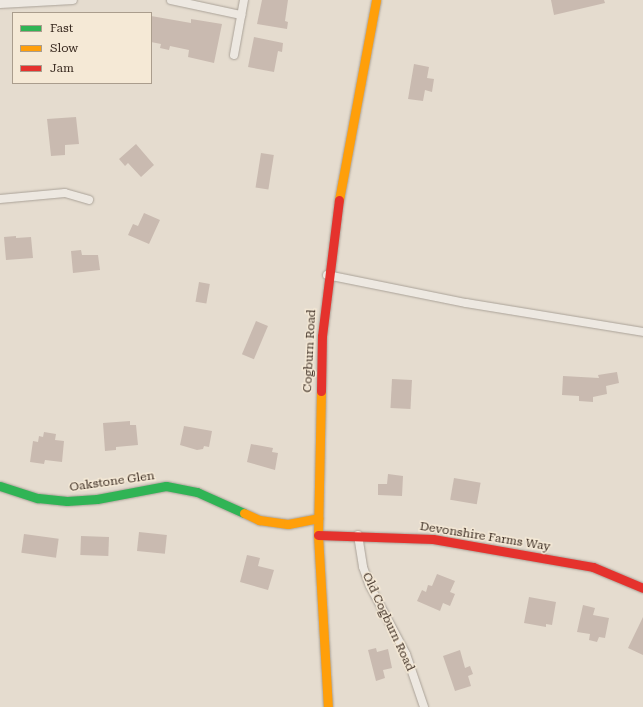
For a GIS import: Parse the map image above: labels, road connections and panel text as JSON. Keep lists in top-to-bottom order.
{
  "streets": {
    "street": [
      "Cogburn Road",
      "Oakstone Glen",
      "Devonshire Farms Way",
      "Old Cogburn Road"
    ]
  },
  "crossings": [
    ["Cogburn Road", "Oakstone Glen"],
    ["Cogburn Road", "Devonshire Farms Way"],
    ["Devonshire Farms Way", "Old Cogburn Road"]
  ],
  "legend": ["Fast", "Slow", "Jam"]
}
